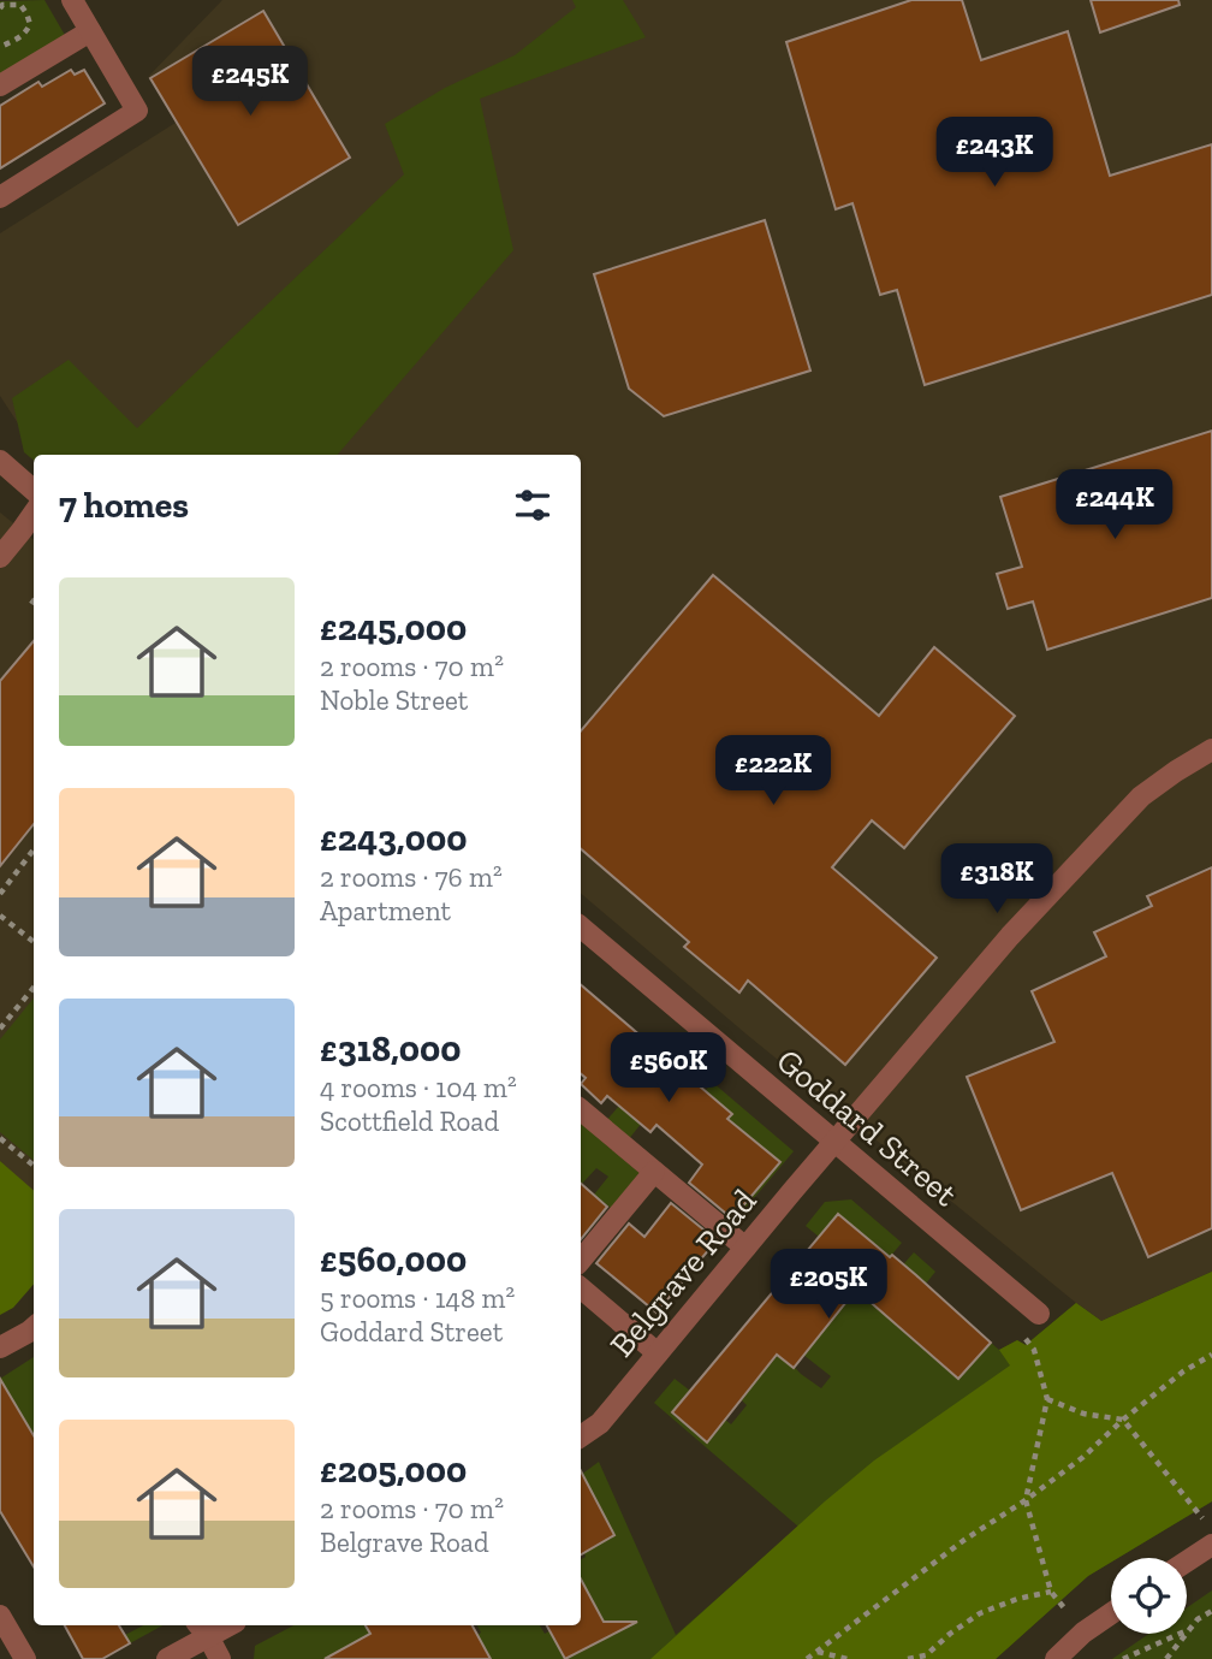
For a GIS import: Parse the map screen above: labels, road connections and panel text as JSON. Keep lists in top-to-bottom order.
{
  "streets": {
    "street": ["Goddard Street", "Belgrave Road"]
  },
  "crossings": [
    ["Goddard Street", "Belgrave Road"]
  ],
  "page": {
    "price": [
      "£245K",
      "£243K",
      "£244K",
      "£222K",
      "£318K",
      "£560K",
      "£205K"
    ],
    "heading": "7 homes",
    "list": [
      {
        "name": "£245,000",
        "note": "2 rooms · 70 m² · Noble Street"
      },
      {
        "name": "£243,000",
        "note": "2 rooms · 76 m² · Apartment"
      },
      {
        "name": "£318,000",
        "note": "4 rooms · 104 m² · Scottfield Road"
      },
      {
        "name": "£560,000",
        "note": "5 rooms · 148 m² · Goddard Street"
      },
      {
        "name": "£205,000",
        "note": "2 rooms · 70 m² · Belgrave Road"
      }
    ]
  }
}
